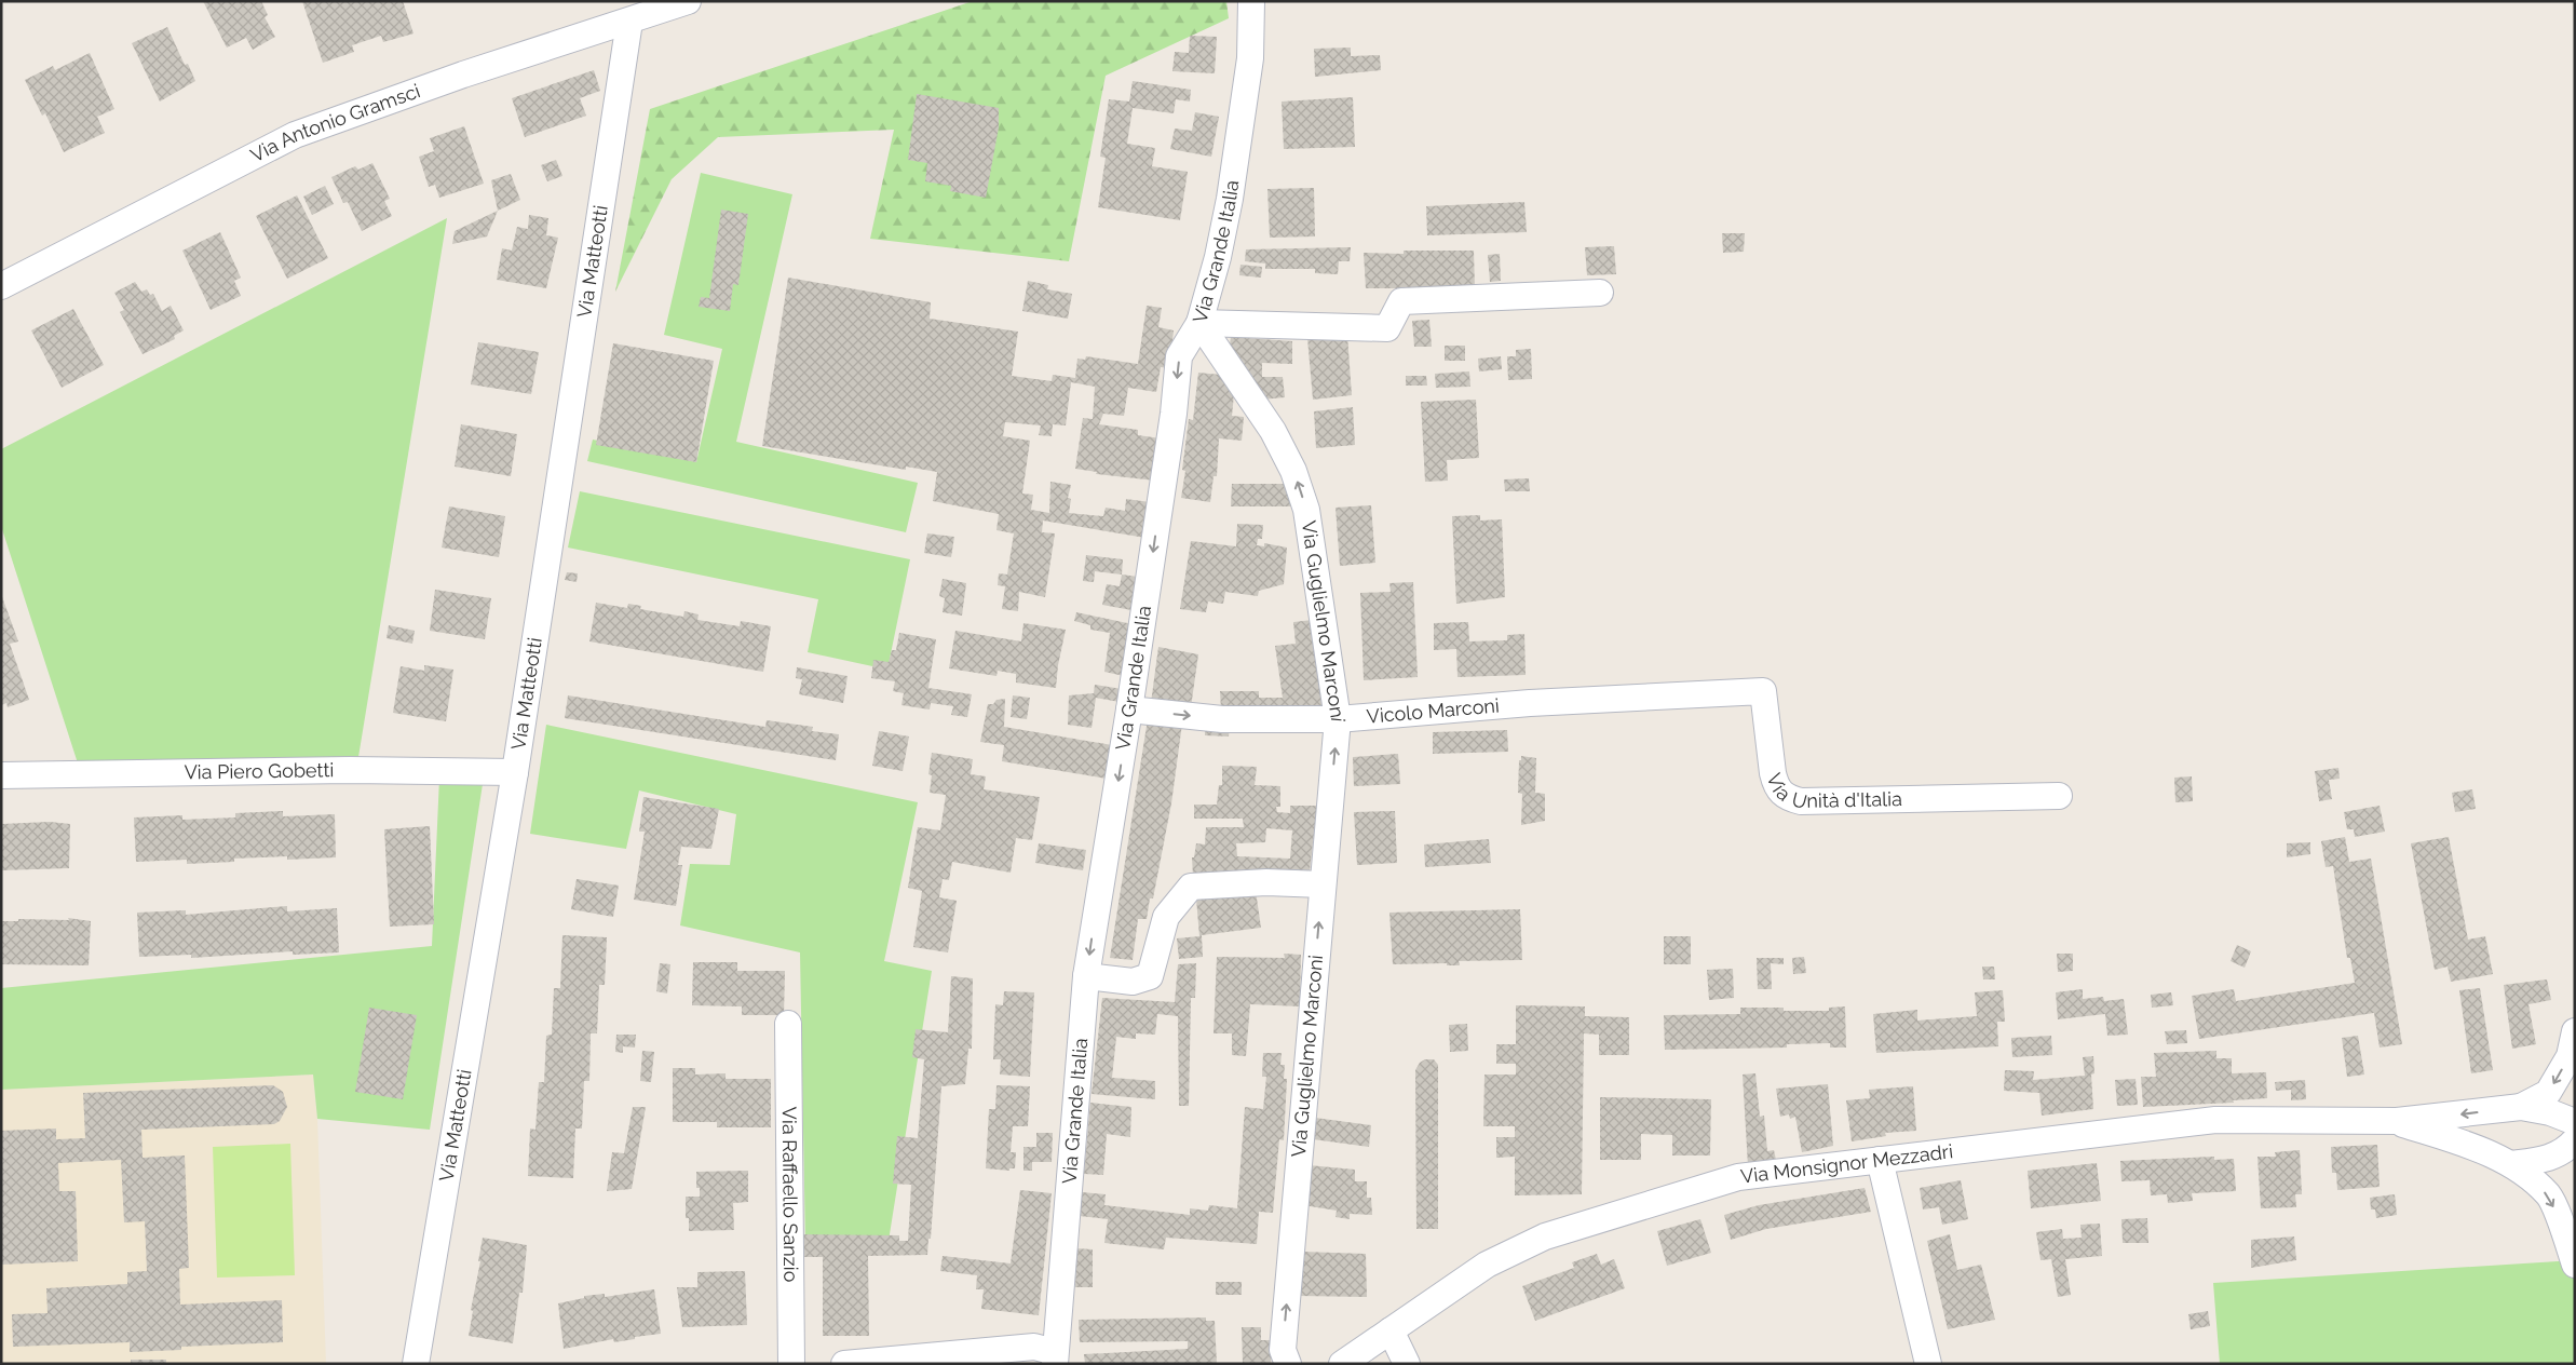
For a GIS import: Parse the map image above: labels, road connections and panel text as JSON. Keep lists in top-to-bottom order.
{
  "streets": {
    "street": [
      "Via Antonio Gramsci",
      "Via Grande Italia",
      "Via Matteotti",
      "Via Guglielmo Marconi",
      "Vicolo Marconi",
      "Via Piero Gobetti",
      "Via Unità d'Italia",
      "Via Monsignor Mezzadri",
      "Via Raffaello Sanzio"
    ]
  },
  "crossings": [
    ["Via Antonio Gramsci", "Via Matteotti"],
    ["Via Grande Italia", "Via Guglielmo Marconi"],
    ["Via Grande Italia", "Vicolo Marconi"],
    ["Via Matteotti", "Via Piero Gobetti"],
    ["Via Guglielmo Marconi", "Vicolo Marconi"],
    ["Vicolo Marconi", "Via Unità d'Italia"]
  ],
  "one_way": ["Via Grande Italia", "Via Guglielmo Marconi", "Vicolo Marconi"]
}
